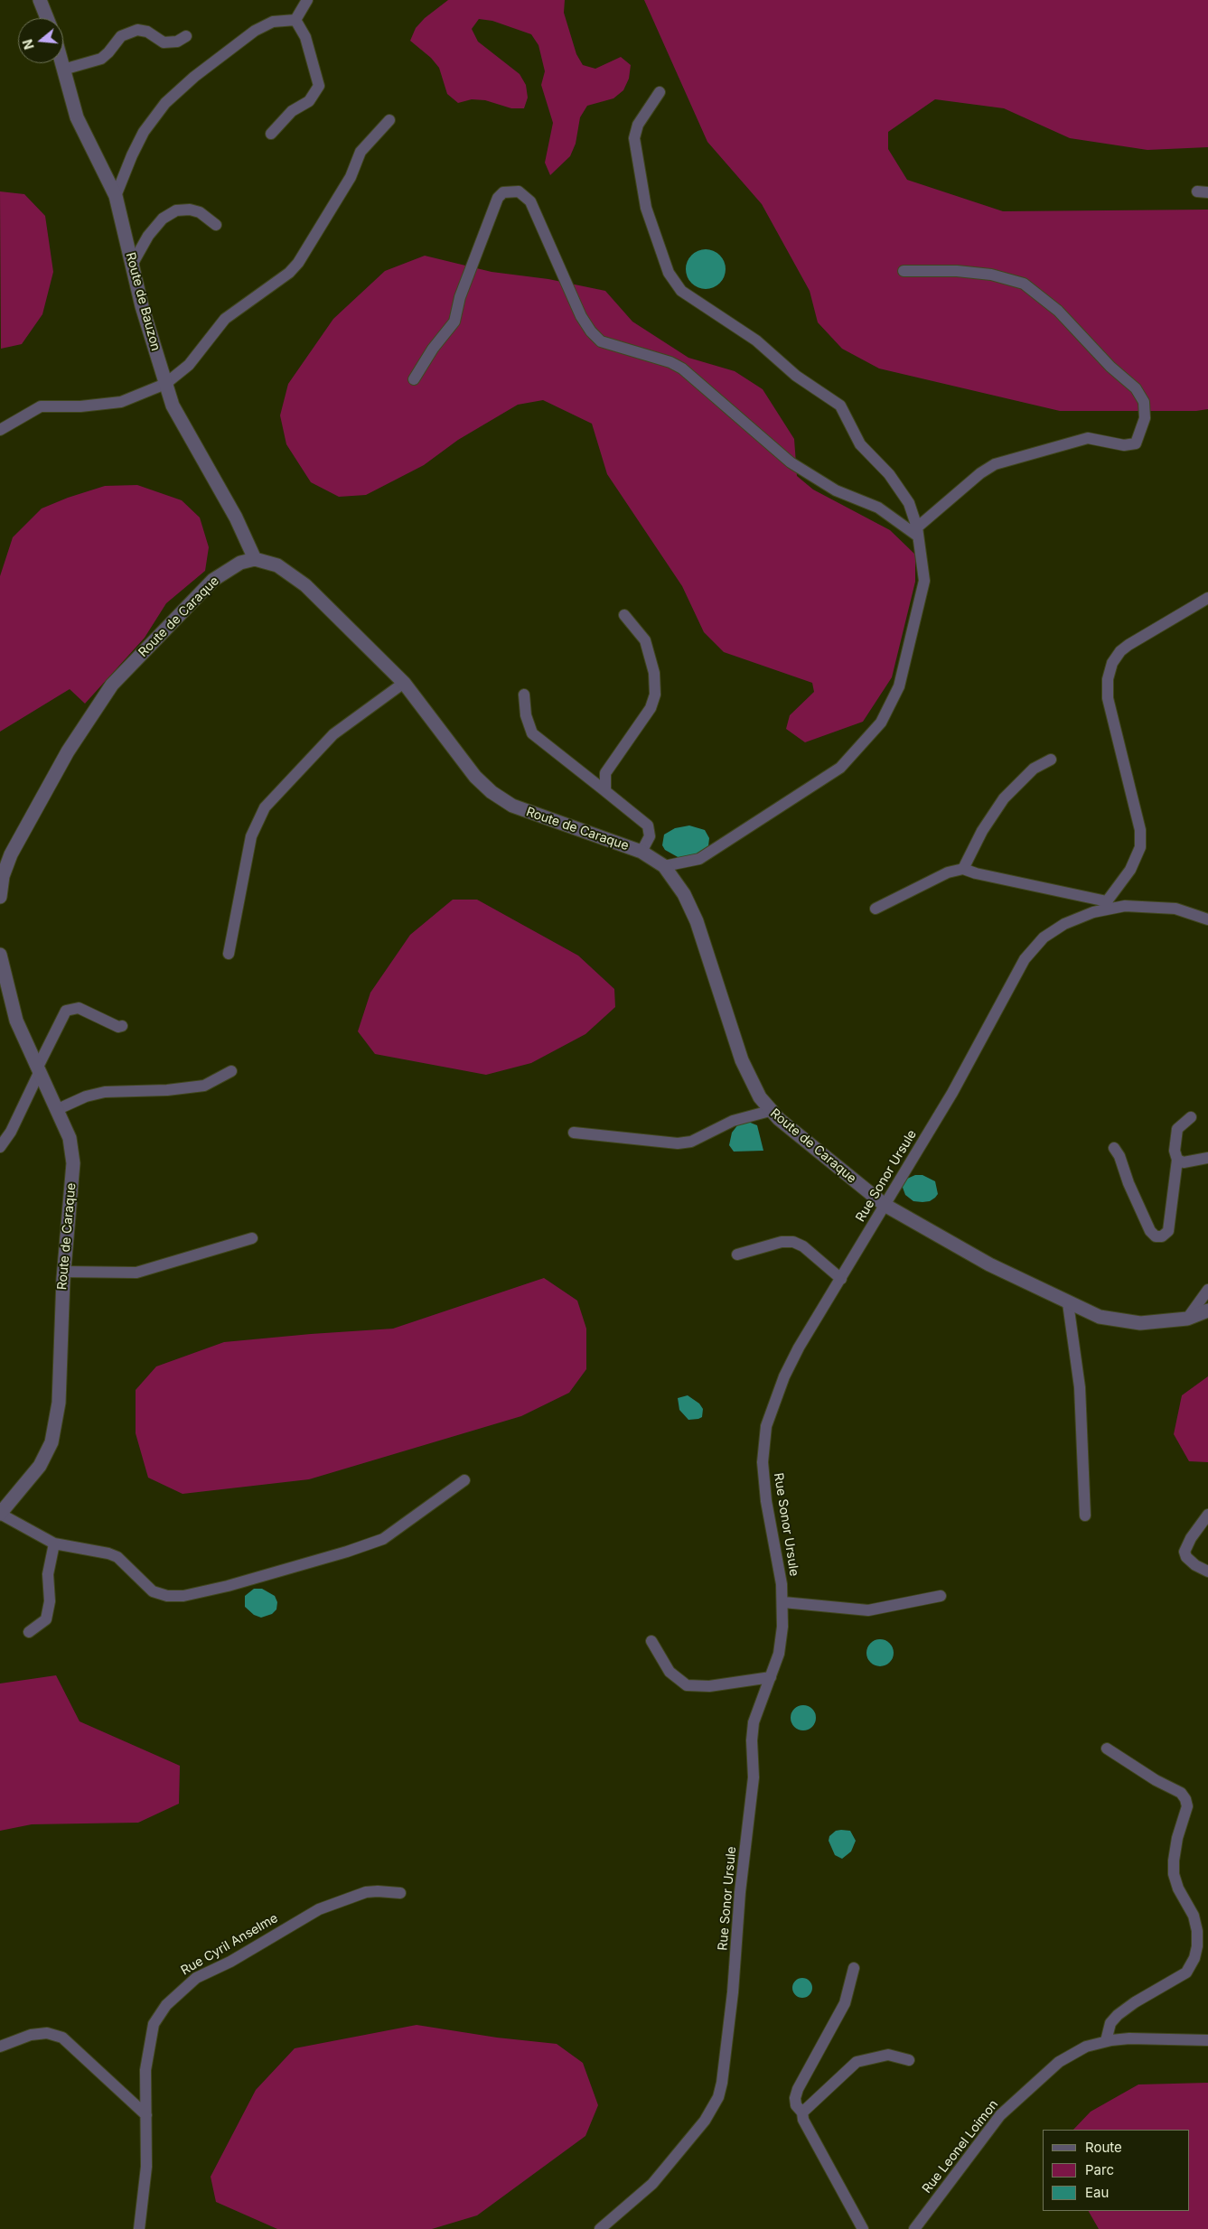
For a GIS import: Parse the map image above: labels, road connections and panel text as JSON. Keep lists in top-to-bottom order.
{
  "streets": {
    "street": [
      "Route de Bauzon",
      "Route de Caraque",
      "Rue Sonor Ursule",
      "Rue Cyril Anselme",
      "Rue Leonel Loimon"
    ]
  },
  "crossings": [
    ["Route de Bauzon", "Route de Caraque"],
    ["Route de Caraque", "Rue Sonor Ursule"]
  ],
  "legend": ["Route", "Parc", "Eau"],
  "north": "left"
}
